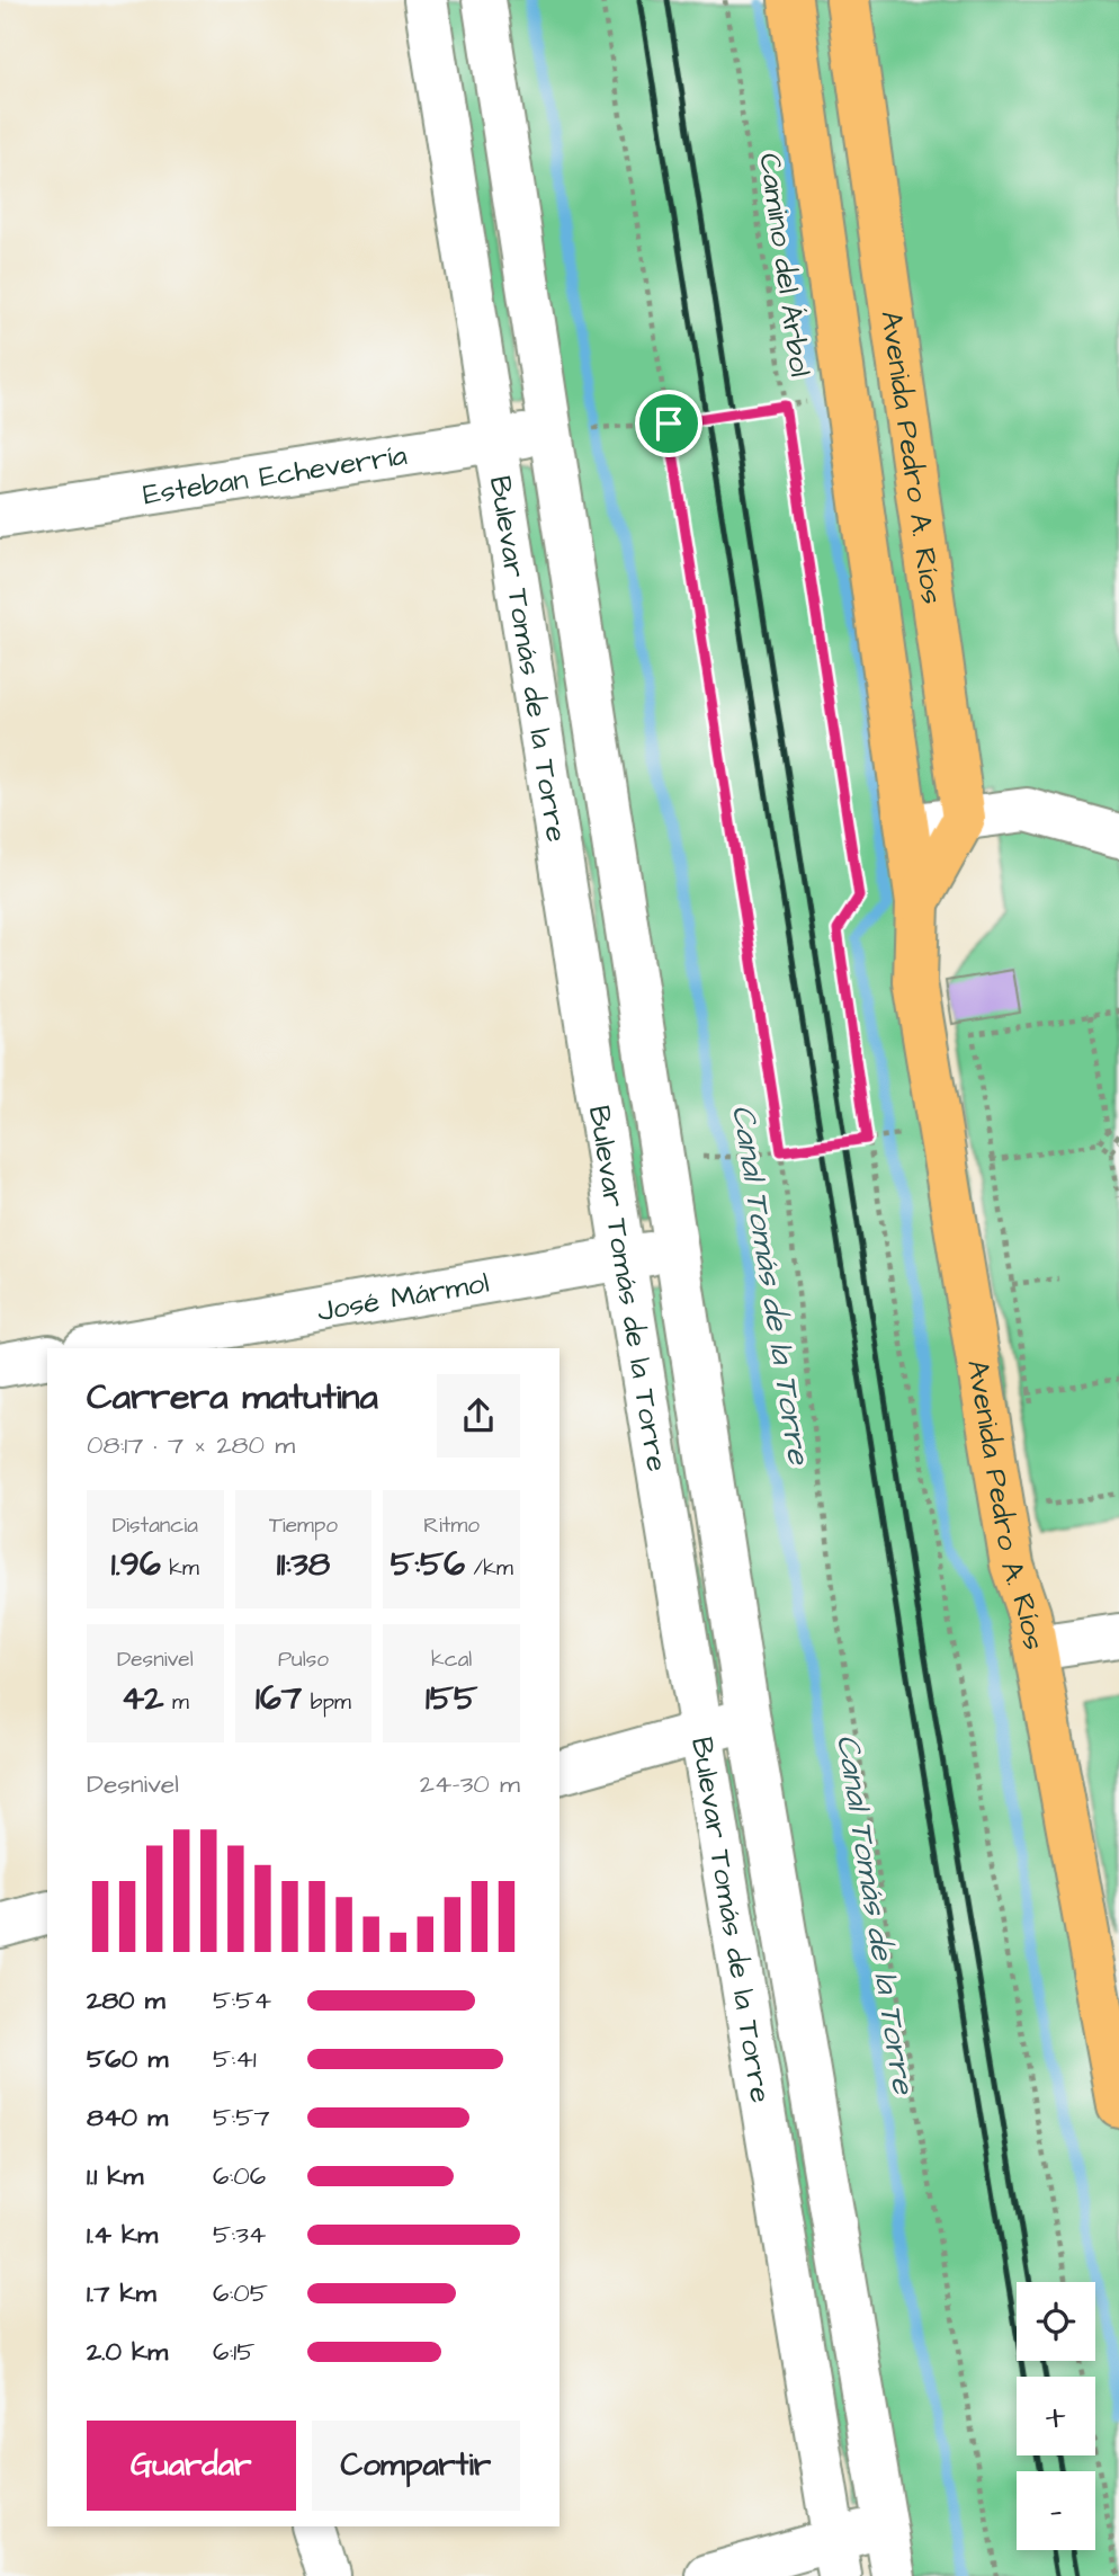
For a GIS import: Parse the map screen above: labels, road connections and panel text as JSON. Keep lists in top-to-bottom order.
{
  "streets": {
    "main road": ["Avenida Pedro A. Ríos"],
    "street": ["Esteban Echeverría", "Bulevar Tomás de la Torre", "José Mármol"],
    "path": ["Camino del Árbol"]
  },
  "crossings": [
    ["Esteban Echeverría", "Bulevar Tomás de la Torre"],
    ["Bulevar Tomás de la Torre", "José Mármol"]
  ],
  "water": ["Canal Tomás de la Torre"],
  "page": {
    "heading": ["Carrera matutina", "08:17 · 7 × 280 m"],
    "stats": [
      ["Distancia", "1.96 km"],
      ["Tiempo", "11:38"],
      ["Ritmo", "5:56 /km"],
      ["Desnivel", "42 m"],
      ["Pulso", "167 bpm"],
      ["kcal", "155"]
    ],
    "chart": ["Desnivel", "24–30 m"],
    "list": [
      {
        "name": "280 m",
        "note": "5:54"
      },
      {
        "name": "560 m",
        "note": "5:41"
      },
      {
        "name": "840 m",
        "note": "5:57"
      },
      {
        "name": "1.1 km",
        "note": "6:06"
      },
      {
        "name": "1.4 km",
        "note": "5:34"
      },
      {
        "name": "1.7 km",
        "note": "6:05"
      },
      {
        "name": "2.0 km",
        "note": "6:15"
      }
    ],
    "map_buttons": ["+", "−"],
    "buttons": ["Guardar", "Compartir"]
  }
}
